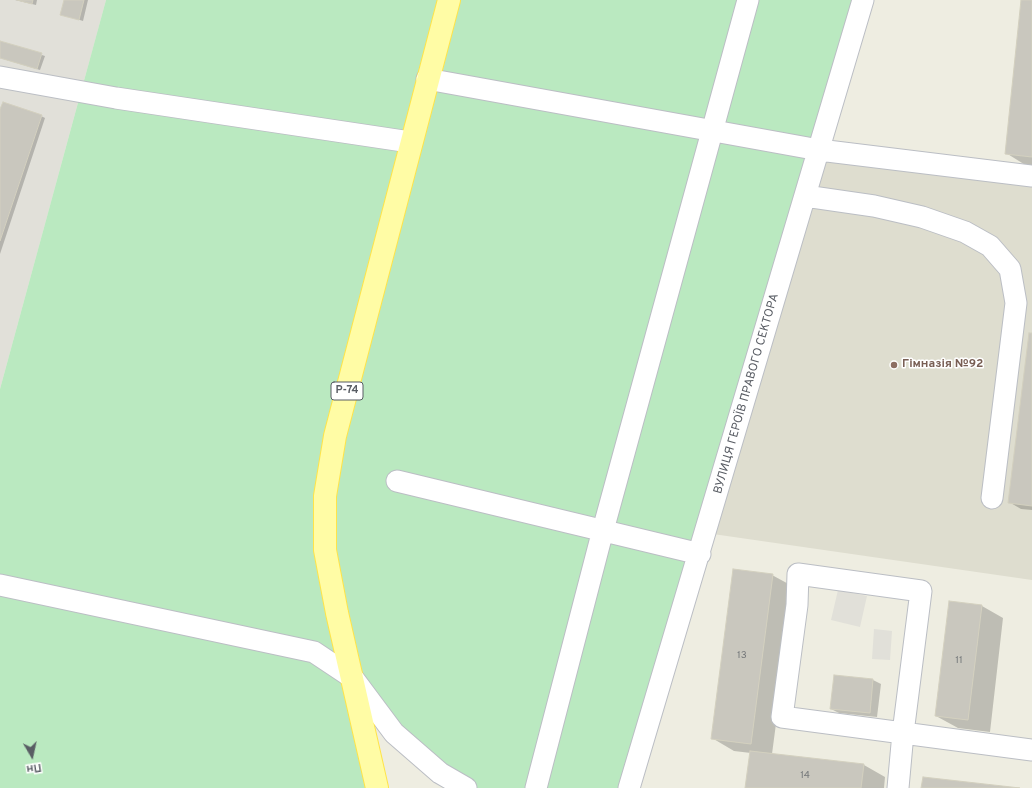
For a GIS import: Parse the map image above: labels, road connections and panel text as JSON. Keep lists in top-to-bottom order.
{
  "streets": {
    "main road": ["Р-74"],
    "street": ["ВУЛИЦЯ ГЕРОЇВ ПРАВОГО СЕКТОРА"]
  },
  "places": ["Гімназія №92"],
  "house_numbers": ["13", "11", "14"],
  "north": "bottom"
}
